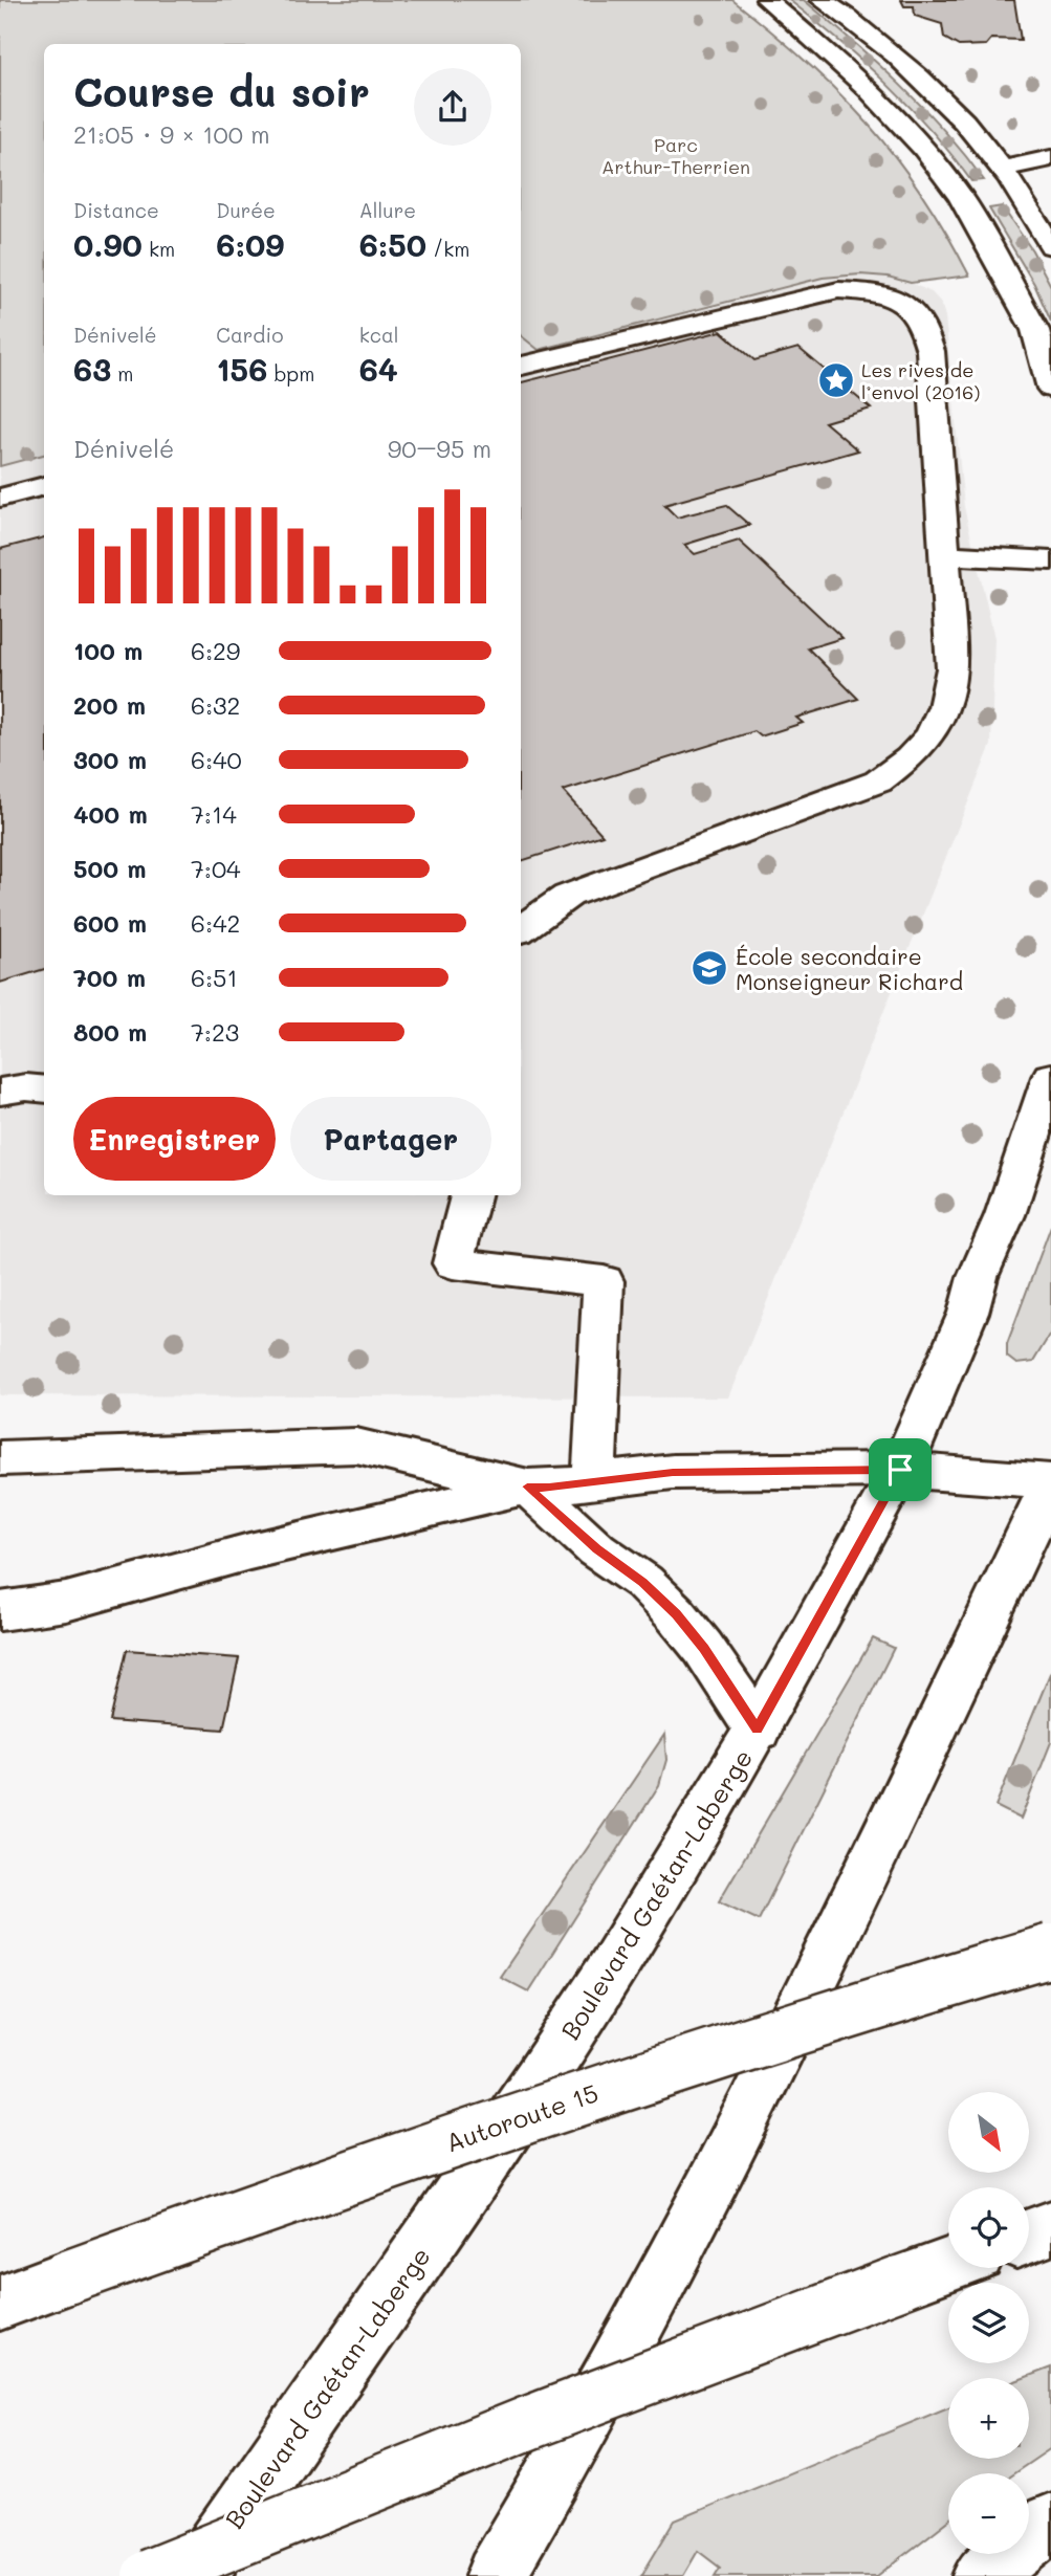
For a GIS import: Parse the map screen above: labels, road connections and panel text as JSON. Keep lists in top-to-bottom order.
{
  "streets": {
    "main road": ["Boulevard Gaétan-Laberge", "Autoroute 15"]
  },
  "parks": ["Parc Arthur-Therrien"],
  "places": {
    "place": ["Les rives de l’envol (2016)"],
    "school or university": ["École secondaire Monseigneur Richard"]
  },
  "north": "bottom right",
  "page": {
    "heading": ["Course du soir", "21:05 · 9 × 100 m"],
    "stats": [
      ["Distance", "0.90 km"],
      ["Durée", "6:09"],
      ["Allure", "6:50 /km"],
      ["Dénivelé", "63 m"],
      ["Cardio", "156 bpm"],
      ["kcal", "64"]
    ],
    "chart": ["Dénivelé", "90–95 m"],
    "list": [
      {
        "name": "100 m",
        "note": "6:29"
      },
      {
        "name": "200 m",
        "note": "6:32"
      },
      {
        "name": "300 m",
        "note": "6:40"
      },
      {
        "name": "400 m",
        "note": "7:14"
      },
      {
        "name": "500 m",
        "note": "7:04"
      },
      {
        "name": "600 m",
        "note": "6:42"
      },
      {
        "name": "700 m",
        "note": "6:51"
      },
      {
        "name": "800 m",
        "note": "7:23"
      }
    ],
    "buttons": ["Enregistrer", "Partager"],
    "map_buttons": ["+", "−"]
  }
}
